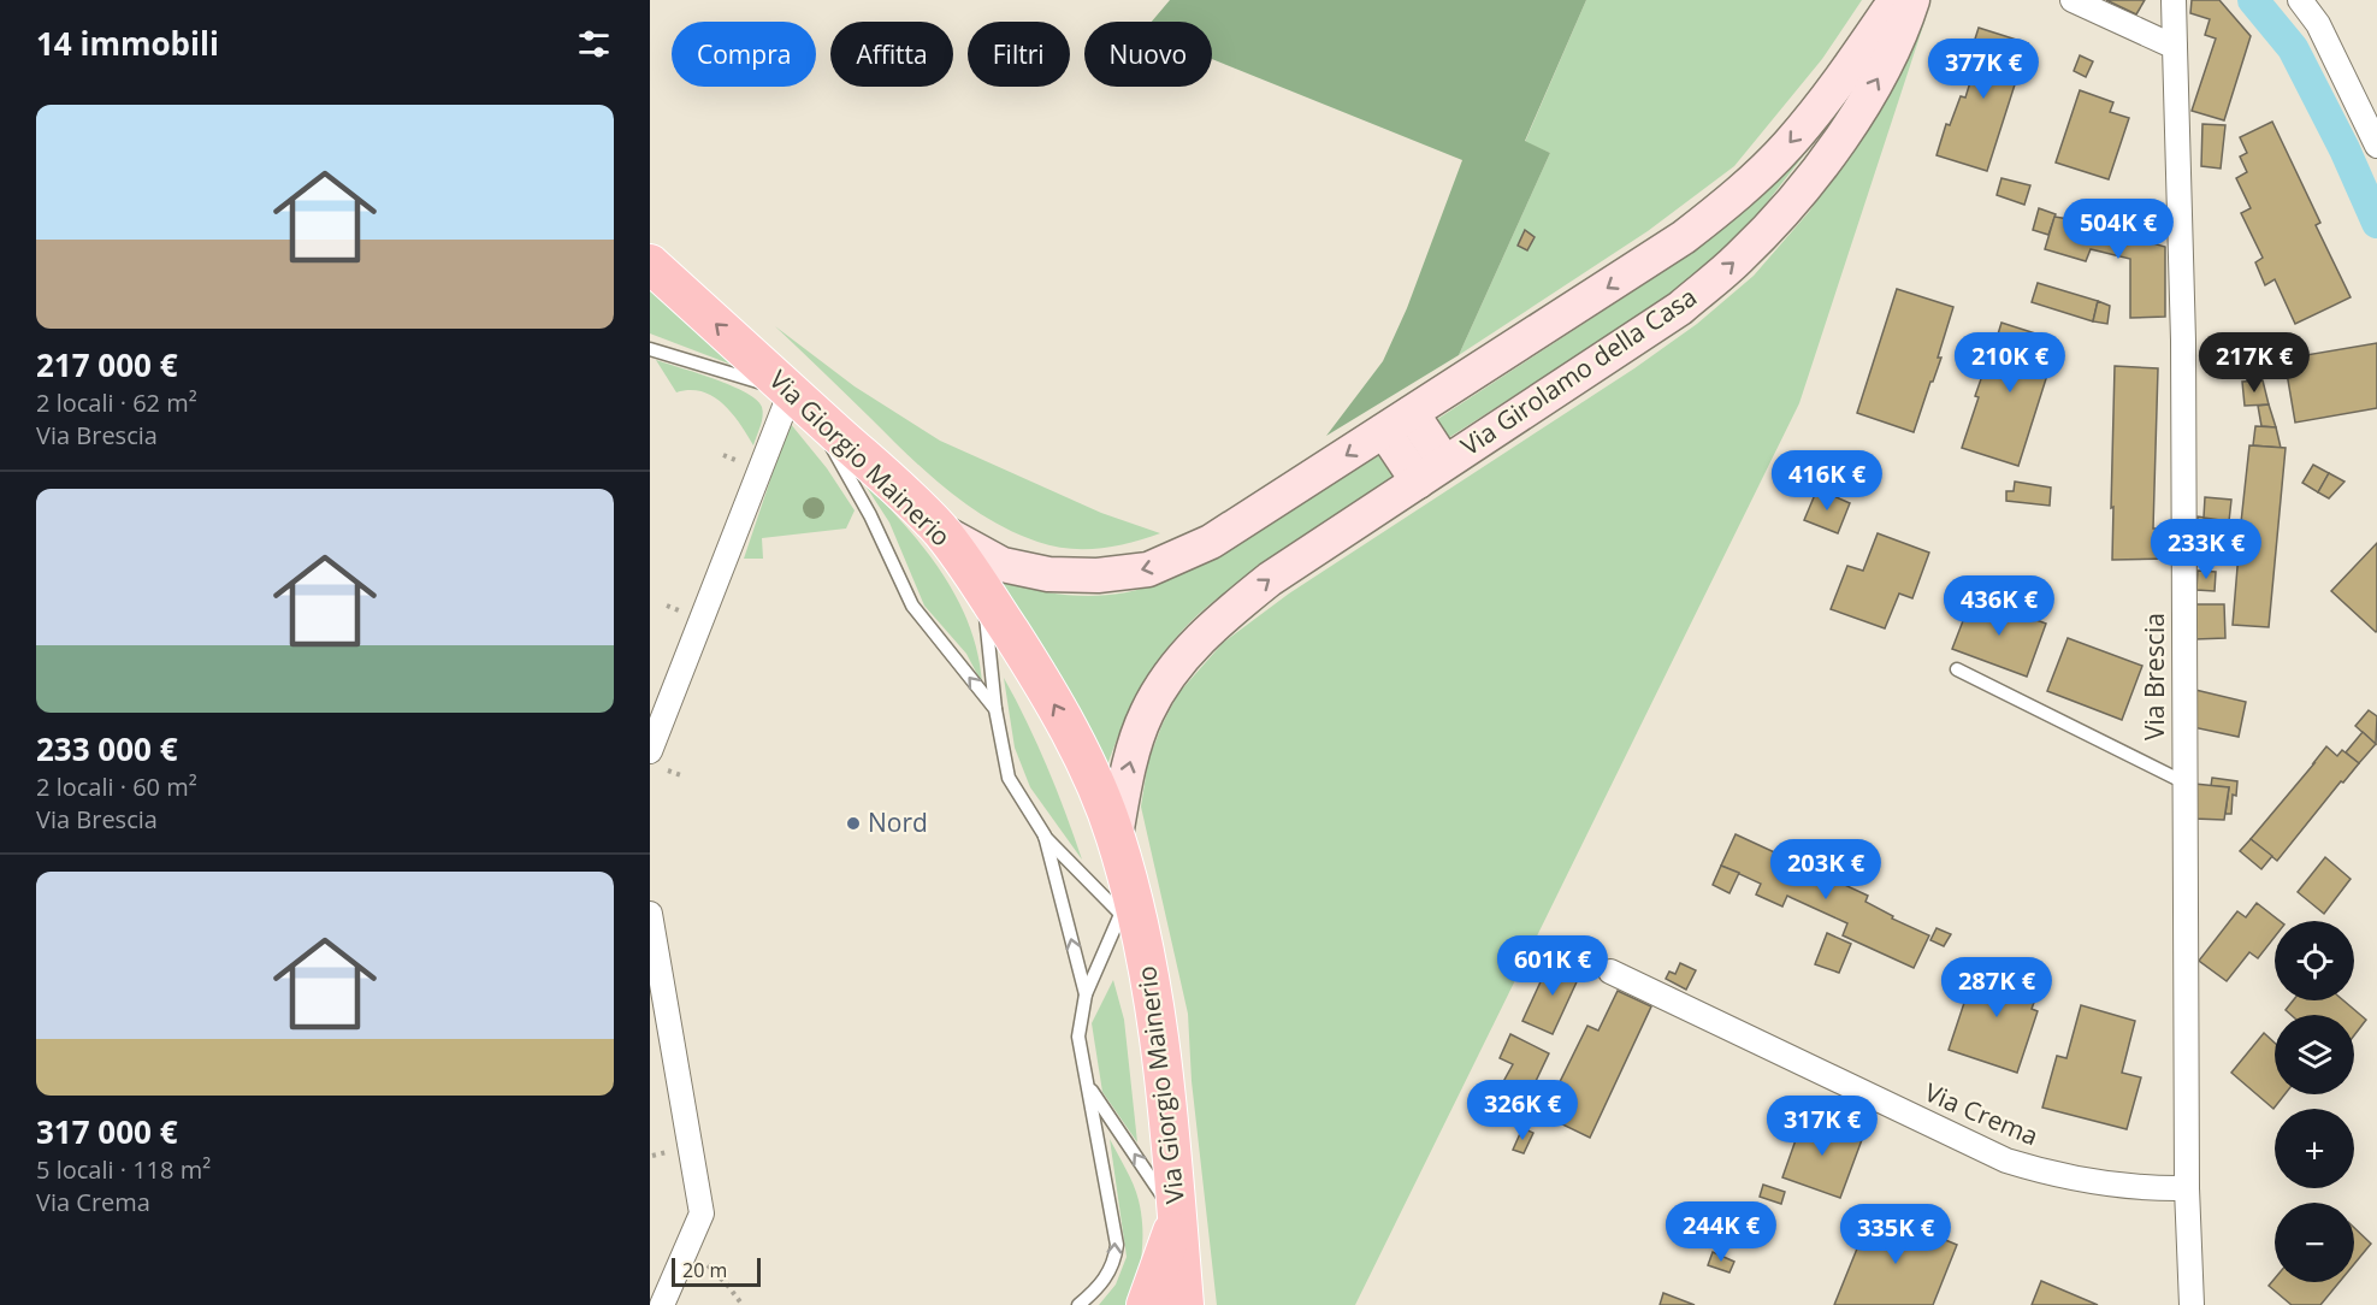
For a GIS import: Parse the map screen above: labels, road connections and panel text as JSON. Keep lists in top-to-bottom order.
{
  "streets": {
    "main road": ["Via Girolamo della Casa", "Via Giorgio Mainerio"],
    "street": ["Via Brescia", "Via Crema"]
  },
  "crossings": [
    ["Via Girolamo della Casa", "Via Giorgio Mainerio"],
    ["Via Brescia", "Via Crema"]
  ],
  "one_way": ["Via Giorgio Mainerio"],
  "places": ["Nord"],
  "scale_bar": "20 m",
  "page": {
    "heading": "14 immobili",
    "chip": [
      "Compra",
      "Affitta",
      "Filtri",
      "Nuovo"
    ],
    "price": [
      "377K €",
      "504K €",
      "210K €",
      "217K €",
      "416K €",
      "233K €",
      "436K €",
      "203K €",
      "601K €",
      "287K €",
      "326K €",
      "317K €",
      "244K €",
      "335K €"
    ],
    "list": [
      {
        "name": "217 000 €",
        "note": "2 locali · 62 m² · Via Brescia"
      },
      {
        "name": "233 000 €",
        "note": "2 locali · 60 m² · Via Brescia"
      },
      {
        "name": "317 000 €",
        "note": "5 locali · 118 m² · Via Crema"
      }
    ],
    "map_buttons": ["+", "−"],
    "scale": "20 m"
  }
}
